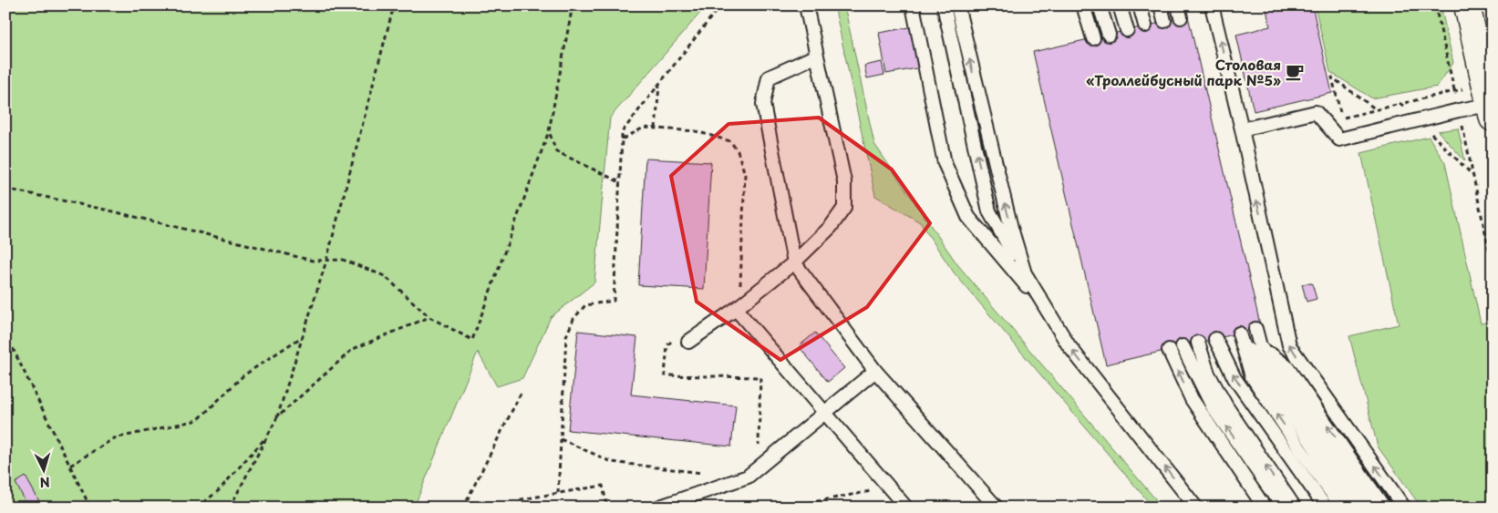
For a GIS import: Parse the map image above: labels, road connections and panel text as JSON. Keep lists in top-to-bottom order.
{
  "places": {
    "cafe": ["Столовая «Троллейбусный парк №5»"]
  },
  "north": "bottom"
}
